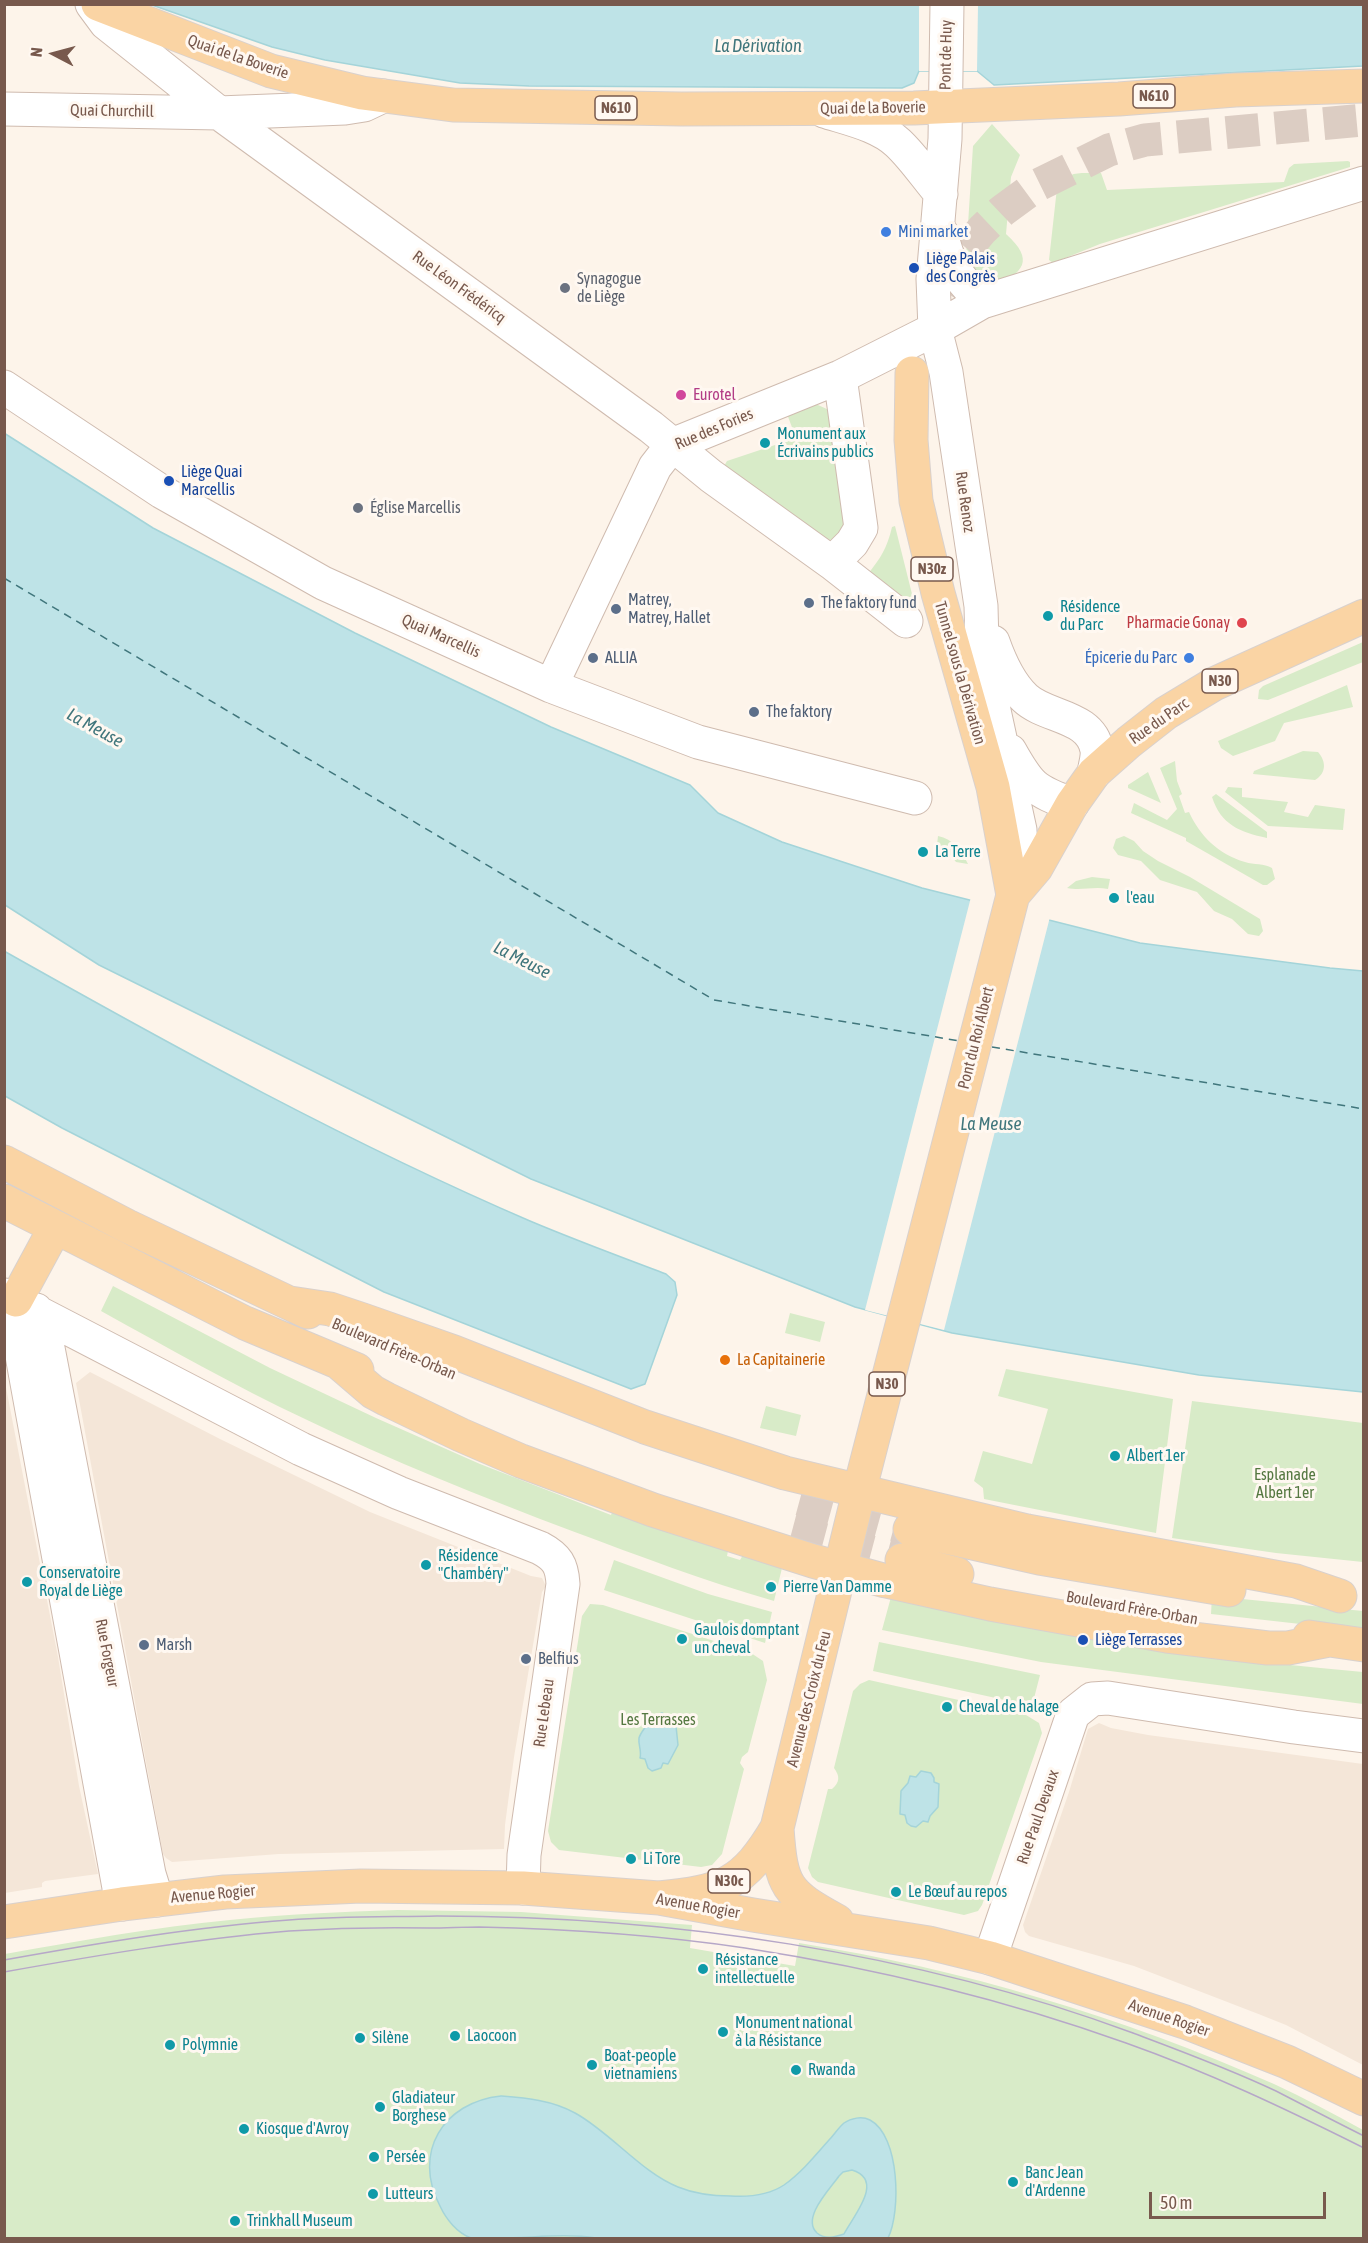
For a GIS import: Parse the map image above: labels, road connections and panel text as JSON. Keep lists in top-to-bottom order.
{
  "streets": {
    "main road": [
      "Quai de la Boverie",
      "N610",
      "N30z",
      "Tunnel sous la Dérivation",
      "N30",
      "Rue du Parc",
      "Pont du Roi Albert",
      "Boulevard Frère-Orban",
      "Avenue des Croix du Feu",
      "N30c",
      "Avenue Rogier"
    ],
    "street": [
      "Pont de Huy",
      "Quai Churchill",
      "Rue Léon Frédéricq",
      "Rue des Fories",
      "Rue Renoz",
      "Quai Marcellis",
      "Rue Forgeur",
      "Rue Lebeau",
      "Rue Paul Devaux"
    ]
  },
  "crossings": [
    ["Pont de Huy", "Quai de la Boverie"],
    ["Pont de Huy", "Rue Renoz"],
    ["Quai de la Boverie", "Quai Churchill"],
    ["Quai de la Boverie", "Rue Léon Frédéricq"],
    ["Quai de la Boverie", "Rue Renoz"],
    ["Quai Churchill", "Rue Léon Frédéricq"],
    ["Rue Léon Frédéricq", "Rue des Fories"],
    ["Rue des Fories", "Rue Renoz"],
    ["Rue des Fories", "Quai Marcellis"],
    ["Rue Renoz", "Tunnel sous la Dérivation"],
    ["Rue Renoz", "Rue du Parc"],
    ["Rue Renoz", "Pont du Roi Albert"],
    ["Tunnel sous la Dérivation", "Rue du Parc"],
    ["Tunnel sous la Dérivation", "Pont du Roi Albert"],
    ["Rue du Parc", "Pont du Roi Albert"],
    ["Rue Forgeur", "Rue Lebeau"],
    ["Rue Forgeur", "Avenue Rogier"],
    ["Avenue des Croix du Feu", "N30c"],
    ["Rue Lebeau", "Avenue Rogier"],
    ["Rue Paul Devaux", "Avenue Rogier"],
    ["N30c", "Avenue Rogier"]
  ],
  "water": ["La Dérivation", "La Meuse"],
  "parks": ["Esplanade Albert 1er", "Les Terrasses"],
  "places": [
    "Mini market",
    "Liège Palais des Congrès",
    "Synagogue de Liège",
    "Eurotel",
    "Monument aux Écrivains publics",
    "Liège Quai Marcellis",
    "Église Marcellis",
    "The faktory fund",
    "Matrey, Matrey, Hallet",
    "Résidence du Parc",
    "Pharmacie Gonay",
    "ALLIA",
    "Épicerie du Parc",
    "The faktory",
    "La Terre",
    "l'eau",
    "La Capitainerie",
    "Albert 1er",
    "Résidence \"Chambéry\"",
    "Conservatoire Royal de Liège",
    "Pierre Van Damme",
    "Gaulois domptant un cheval",
    "Liège Terrasses",
    "Marsh",
    "Belfius",
    "Cheval de halage",
    "Li Tore",
    "Le Bœuf au repos",
    "Résistance intellectuelle",
    "Monument national à la Résistance",
    "Laocoon",
    "Silène",
    "Polymnie",
    "Boat-people vietnamiens",
    "Rwanda",
    "Gladiateur Borghese",
    "Kiosque d'Avroy",
    "Persée",
    "Banc Jean d'Ardenne",
    "Lutteurs",
    "Trinkhall Museum"
  ],
  "scale_bar": "50 m",
  "north": "left"
}
